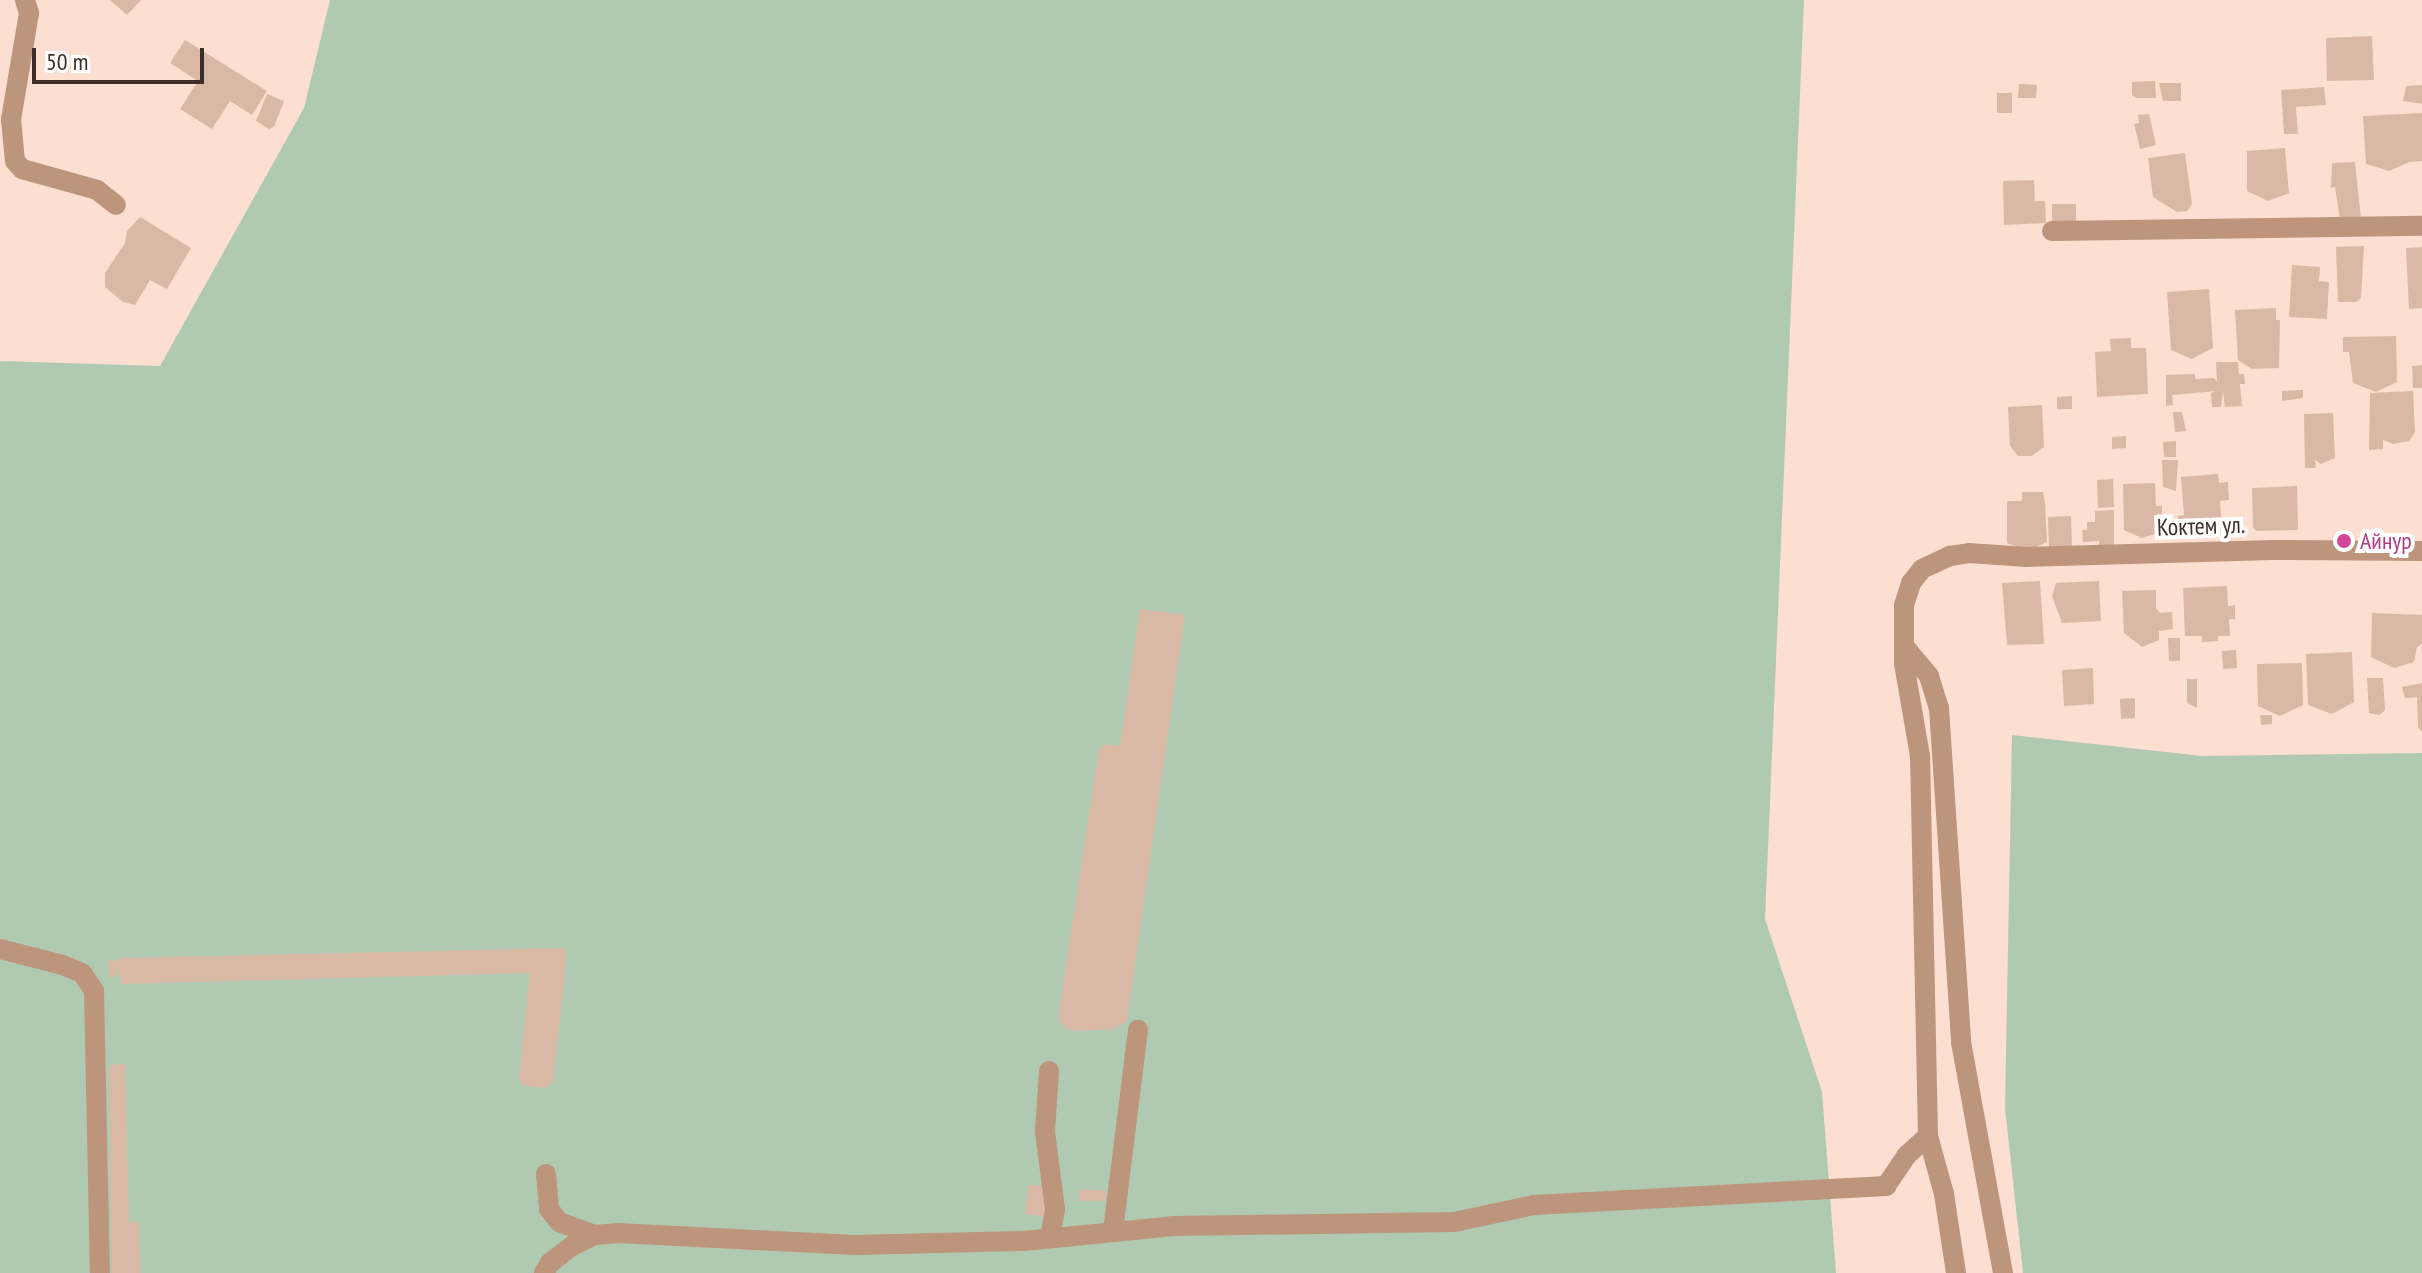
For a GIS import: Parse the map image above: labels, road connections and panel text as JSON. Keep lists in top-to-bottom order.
{
  "streets": {
    "street": ["Коктем ул."]
  },
  "places": ["Айнур"],
  "scale_bar": "50 m"
}
